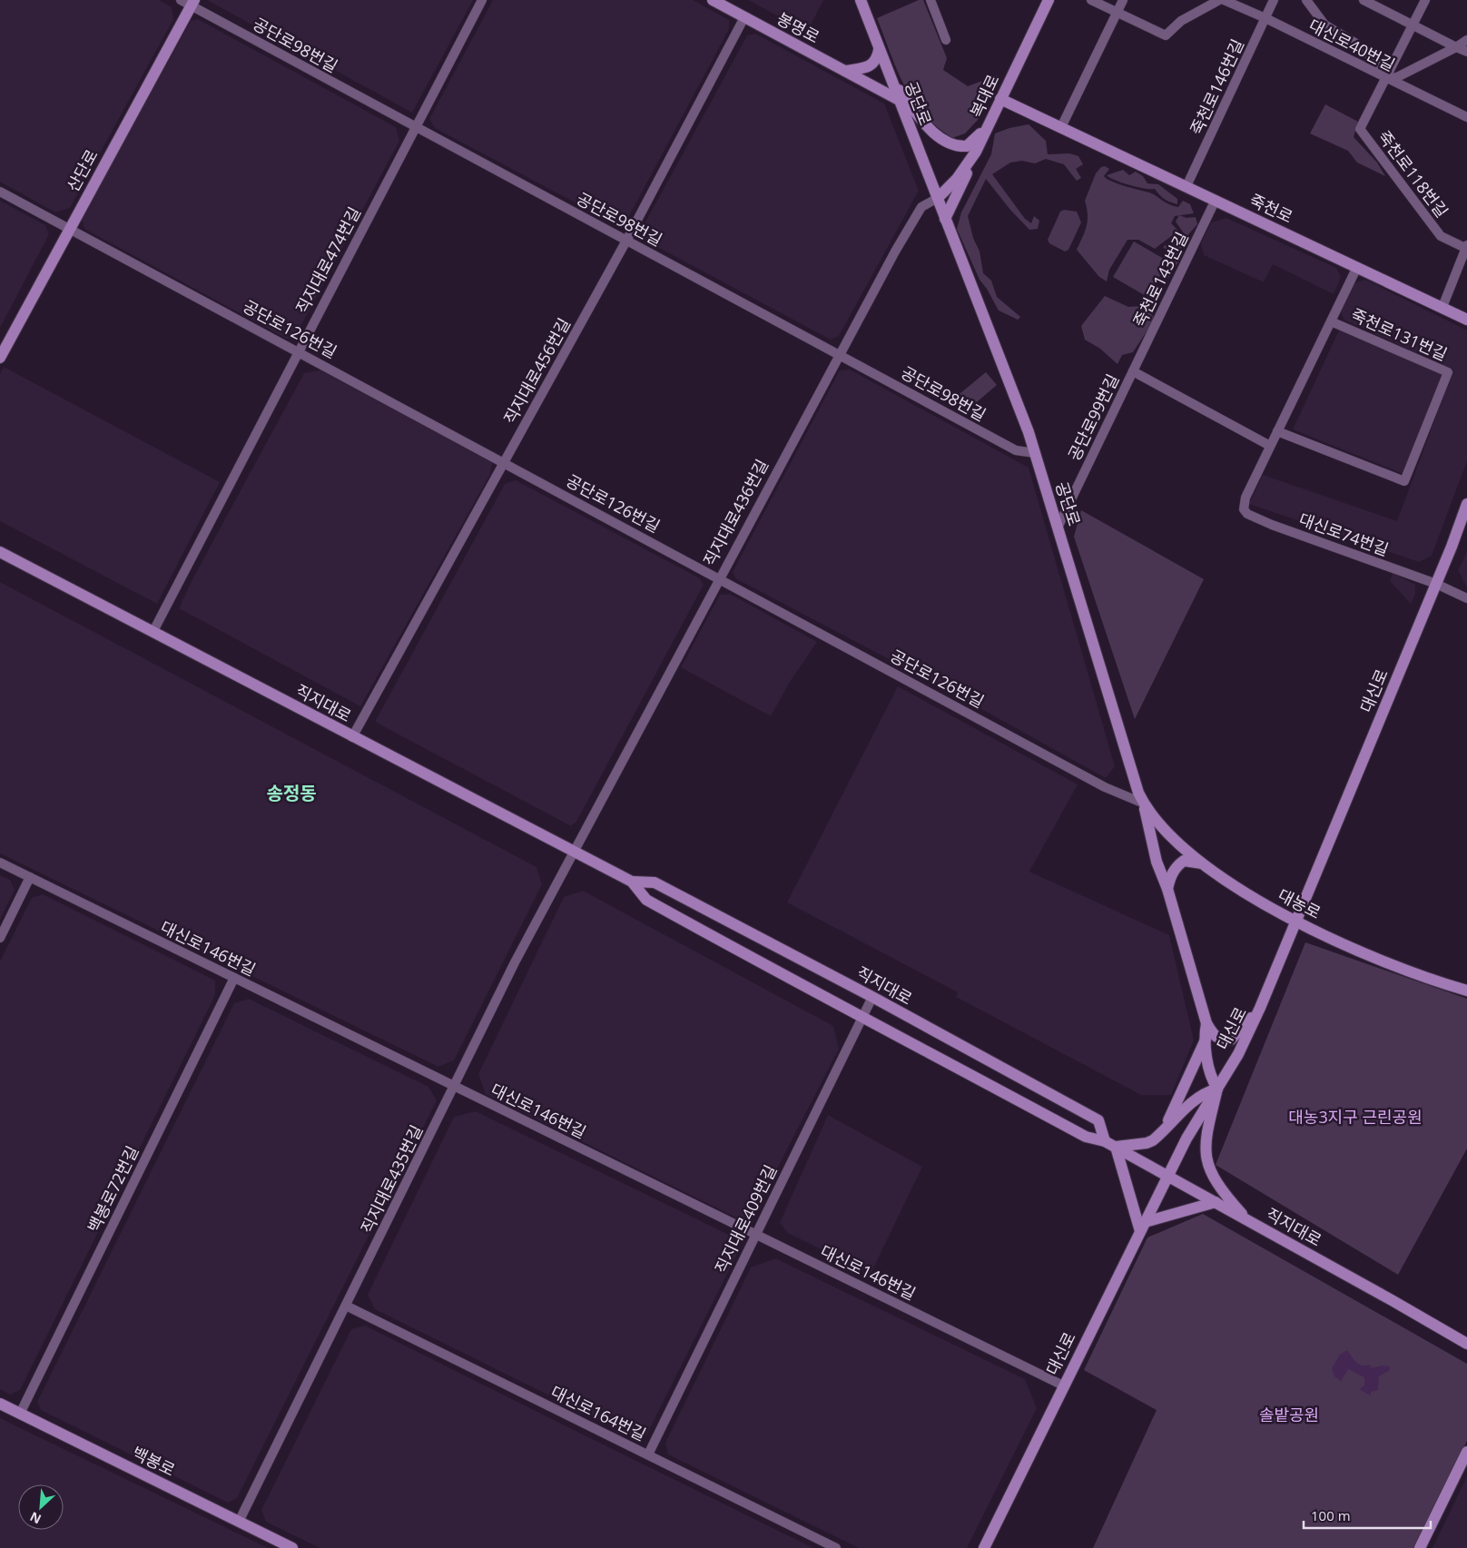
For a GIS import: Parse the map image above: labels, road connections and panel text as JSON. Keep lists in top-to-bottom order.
{
  "streets": {
    "street": [
      "봉명로",
      "공단로98번길",
      "대신로40번길",
      "죽천로146번길",
      "복대로",
      "공단로",
      "산단로",
      "죽천로118번길",
      "죽천로",
      "직지대로474번길",
      "죽천로143번길",
      "공단로126번길",
      "죽천로131번길",
      "직지대로456번길",
      "공단로99번길",
      "직지대로436번길",
      "대신로74번길",
      "대신로",
      "직지대로",
      "대농로",
      "대신로146번길",
      "직지대로435번길",
      "백봉로72번길",
      "직지대로409번길",
      "대신로164번길",
      "백봉로"
    ]
  },
  "crossings": [
    ["봉명로", "공단로"],
    ["봉명로", "직지대로456번길"],
    ["공단로98번길", "공단로"],
    ["공단로98번길", "산단로"],
    ["공단로98번길", "직지대로474번길"],
    ["공단로98번길", "직지대로456번길"],
    ["공단로98번길", "직지대로436번길"],
    ["대신로40번길", "죽천로146번길"],
    ["대신로40번길", "죽천로118번길"],
    ["죽천로146번길", "죽천로"],
    ["복대로", "공단로"],
    ["복대로", "죽천로"],
    ["복대로", "직지대로436번길"],
    ["공단로", "공단로126번길"],
    ["공단로", "공단로99번길"],
    ["공단로", "직지대로436번길"],
    ["공단로", "대농로"],
    ["산단로", "공단로126번길"],
    ["죽천로", "죽천로143번길"],
    ["죽천로", "죽천로131번길"],
    ["직지대로474번길", "공단로126번길"],
    ["직지대로474번길", "직지대로"],
    ["죽천로143번길", "공단로99번길"],
    ["공단로126번길", "직지대로456번길"],
    ["공단로126번길", "직지대로436번길"],
    ["공단로126번길", "대농로"],
    ["죽천로131번길", "대신로74번길"],
    ["직지대로456번길", "직지대로"],
    ["직지대로436번길", "직지대로"],
    ["직지대로436번길", "직지대로435번길"],
    ["대신로74번길", "대신로"],
    ["대신로", "직지대로"],
    ["대신로", "대농로"],
    ["대신로", "대신로146번길"],
    ["직지대로", "직지대로435번길"],
    ["직지대로", "직지대로409번길"],
    ["대신로146번길", "직지대로435번길"],
    ["대신로146번길", "백봉로72번길"],
    ["대신로146번길", "직지대로409번길"],
    ["직지대로435번길", "대신로164번길"],
    ["직지대로435번길", "백봉로"],
    ["백봉로72번길", "백봉로"],
    ["직지대로409번길", "대신로164번길"]
  ],
  "districts": ["송정동"],
  "parks": ["대농3지구 근린공원", "솔밭공원"],
  "scale_bar": "100 m",
  "north": "bottom left"
}
